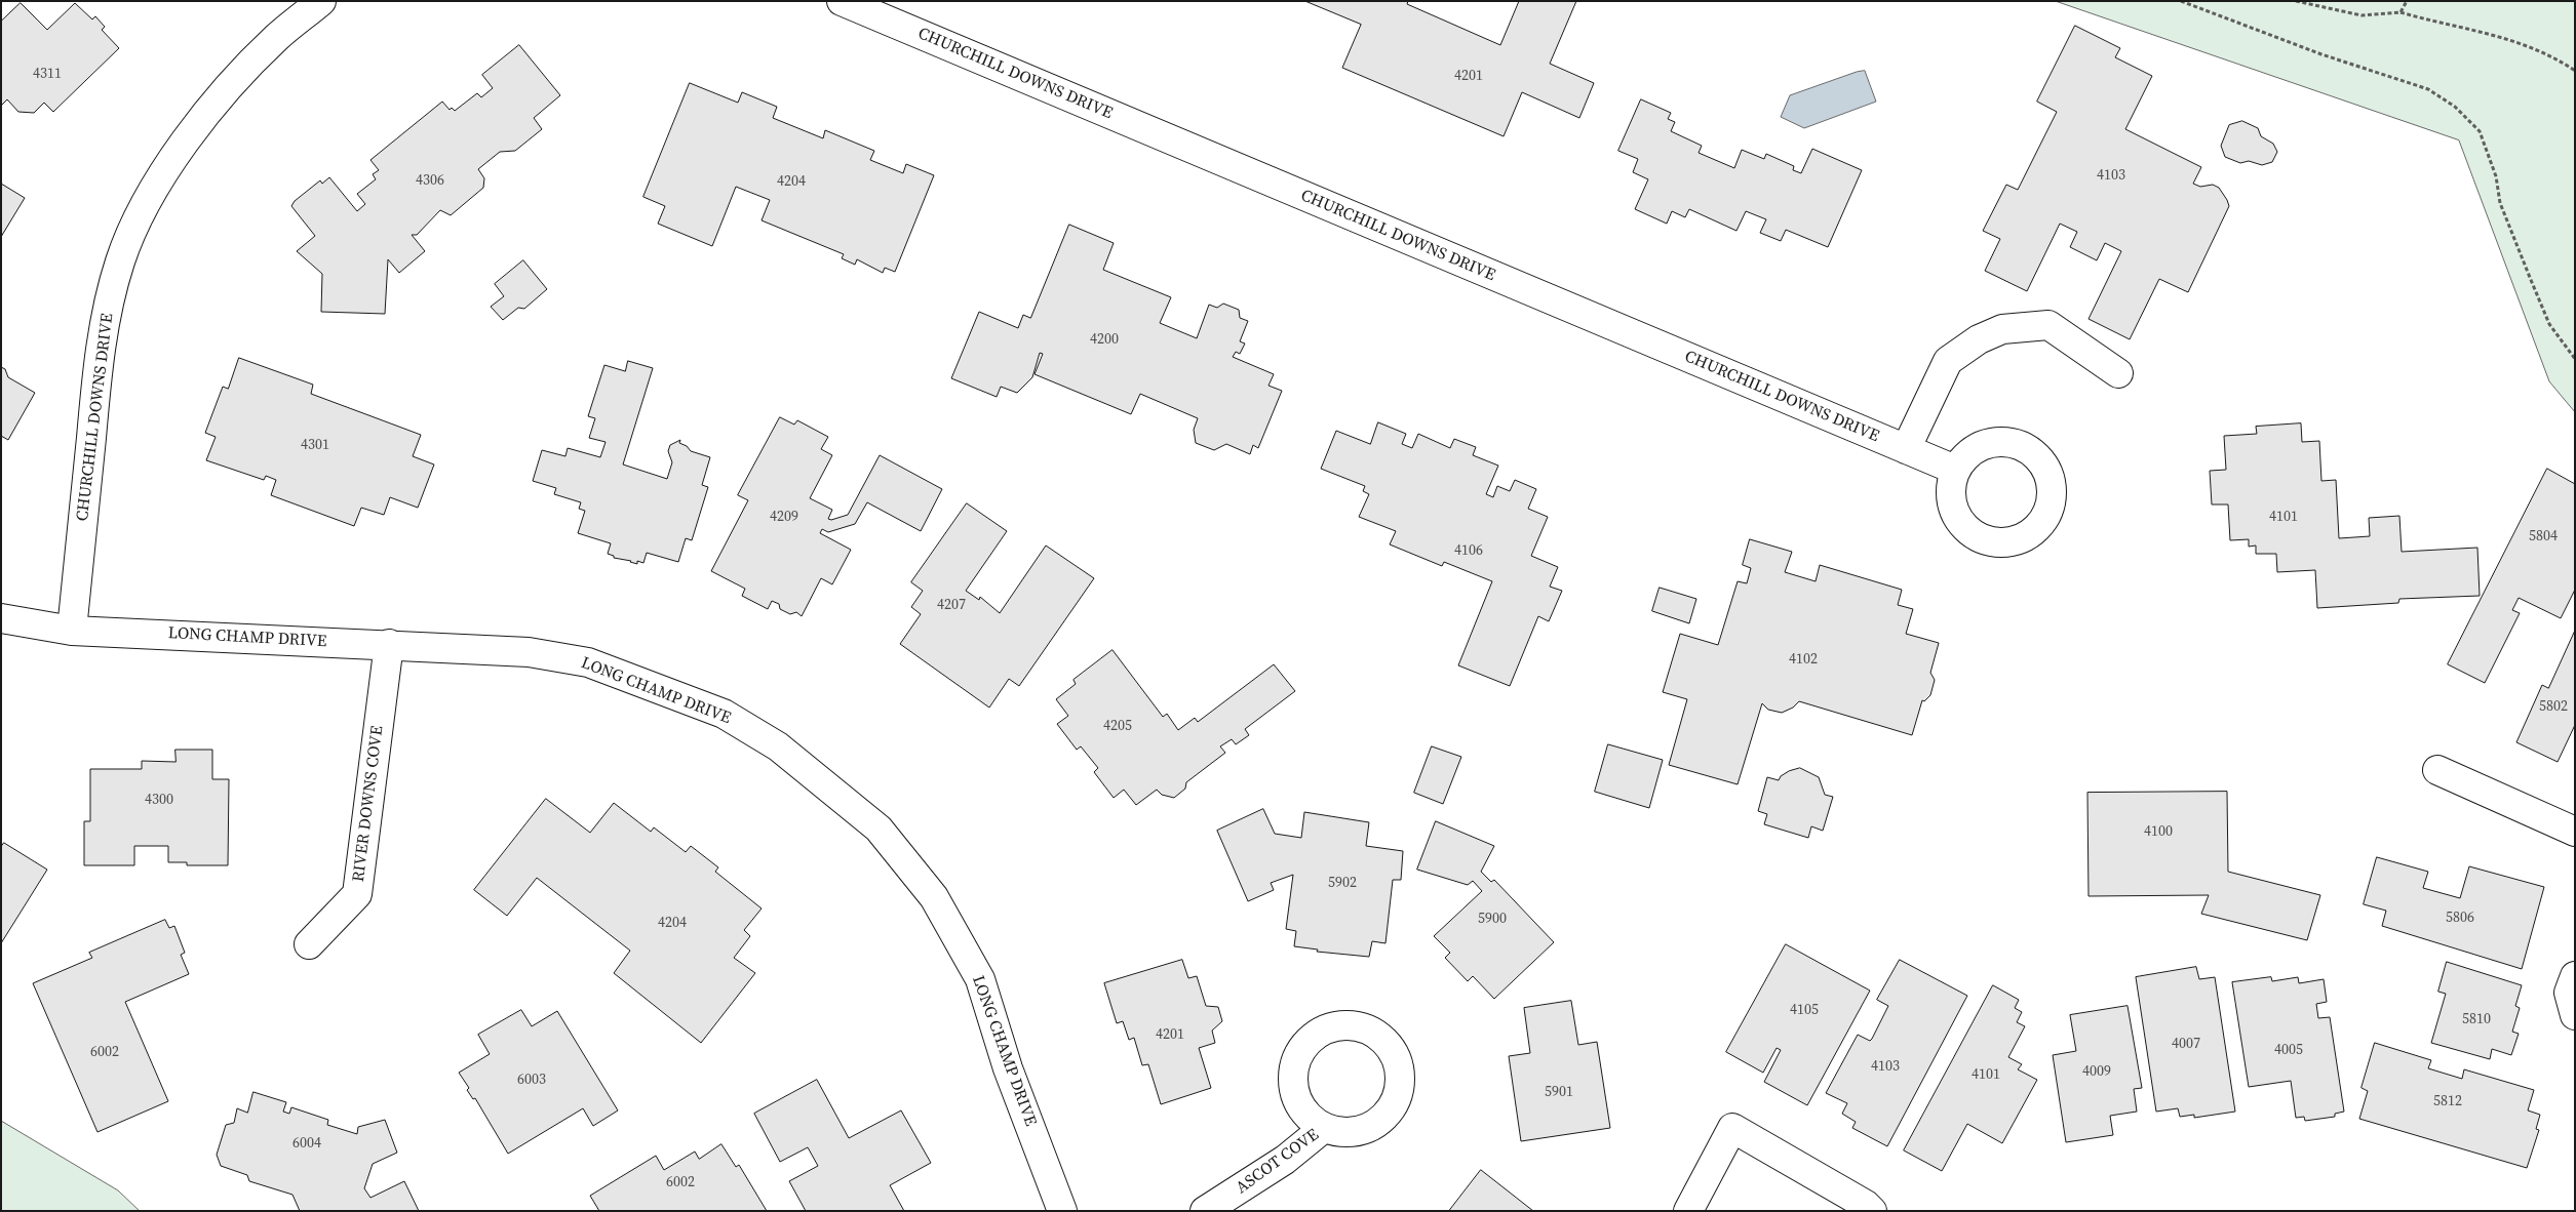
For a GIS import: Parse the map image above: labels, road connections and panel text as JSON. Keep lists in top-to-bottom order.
{
  "streets": {
    "street": [
      "CHURCHILL DOWNS DRIVE",
      "LONG CHAMP DRIVE",
      "RIVER DOWNS COVE",
      "ASCOT COVE"
    ]
  },
  "crossings": [
    ["CHURCHILL DOWNS DRIVE", "LONG CHAMP DRIVE"],
    ["LONG CHAMP DRIVE", "RIVER DOWNS COVE"]
  ],
  "house_numbers": [
    "4311",
    "4201",
    "4103",
    "4306",
    "4204",
    "4200",
    "4301",
    "4209",
    "4101",
    "5804",
    "4106",
    "4207",
    "4102",
    "5802",
    "4205",
    "4300",
    "4100",
    "5902",
    "5806",
    "5900",
    "4204",
    "4105",
    "5810",
    "4201",
    "4007",
    "4005",
    "6002",
    "4103",
    "4009",
    "4101",
    "6003",
    "5901",
    "5812",
    "6004",
    "6002"
  ]
}
